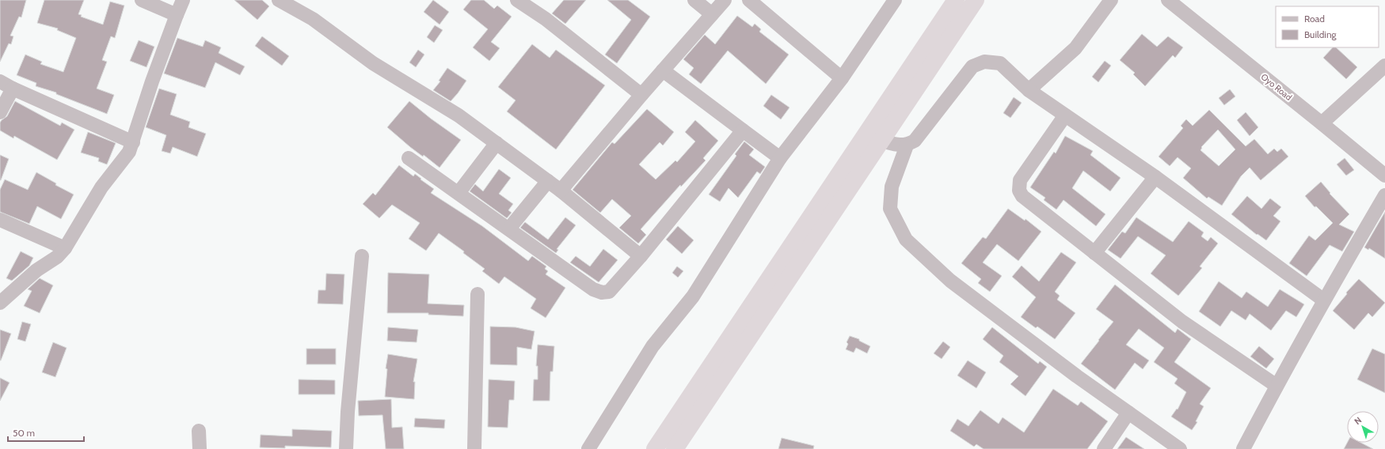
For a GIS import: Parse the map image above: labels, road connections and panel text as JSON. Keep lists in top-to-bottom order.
{
  "streets": {
    "street": ["Oyo Road"]
  },
  "legend": ["Road", "Building"],
  "scale_bar": "50 m",
  "north": "top left"
}
